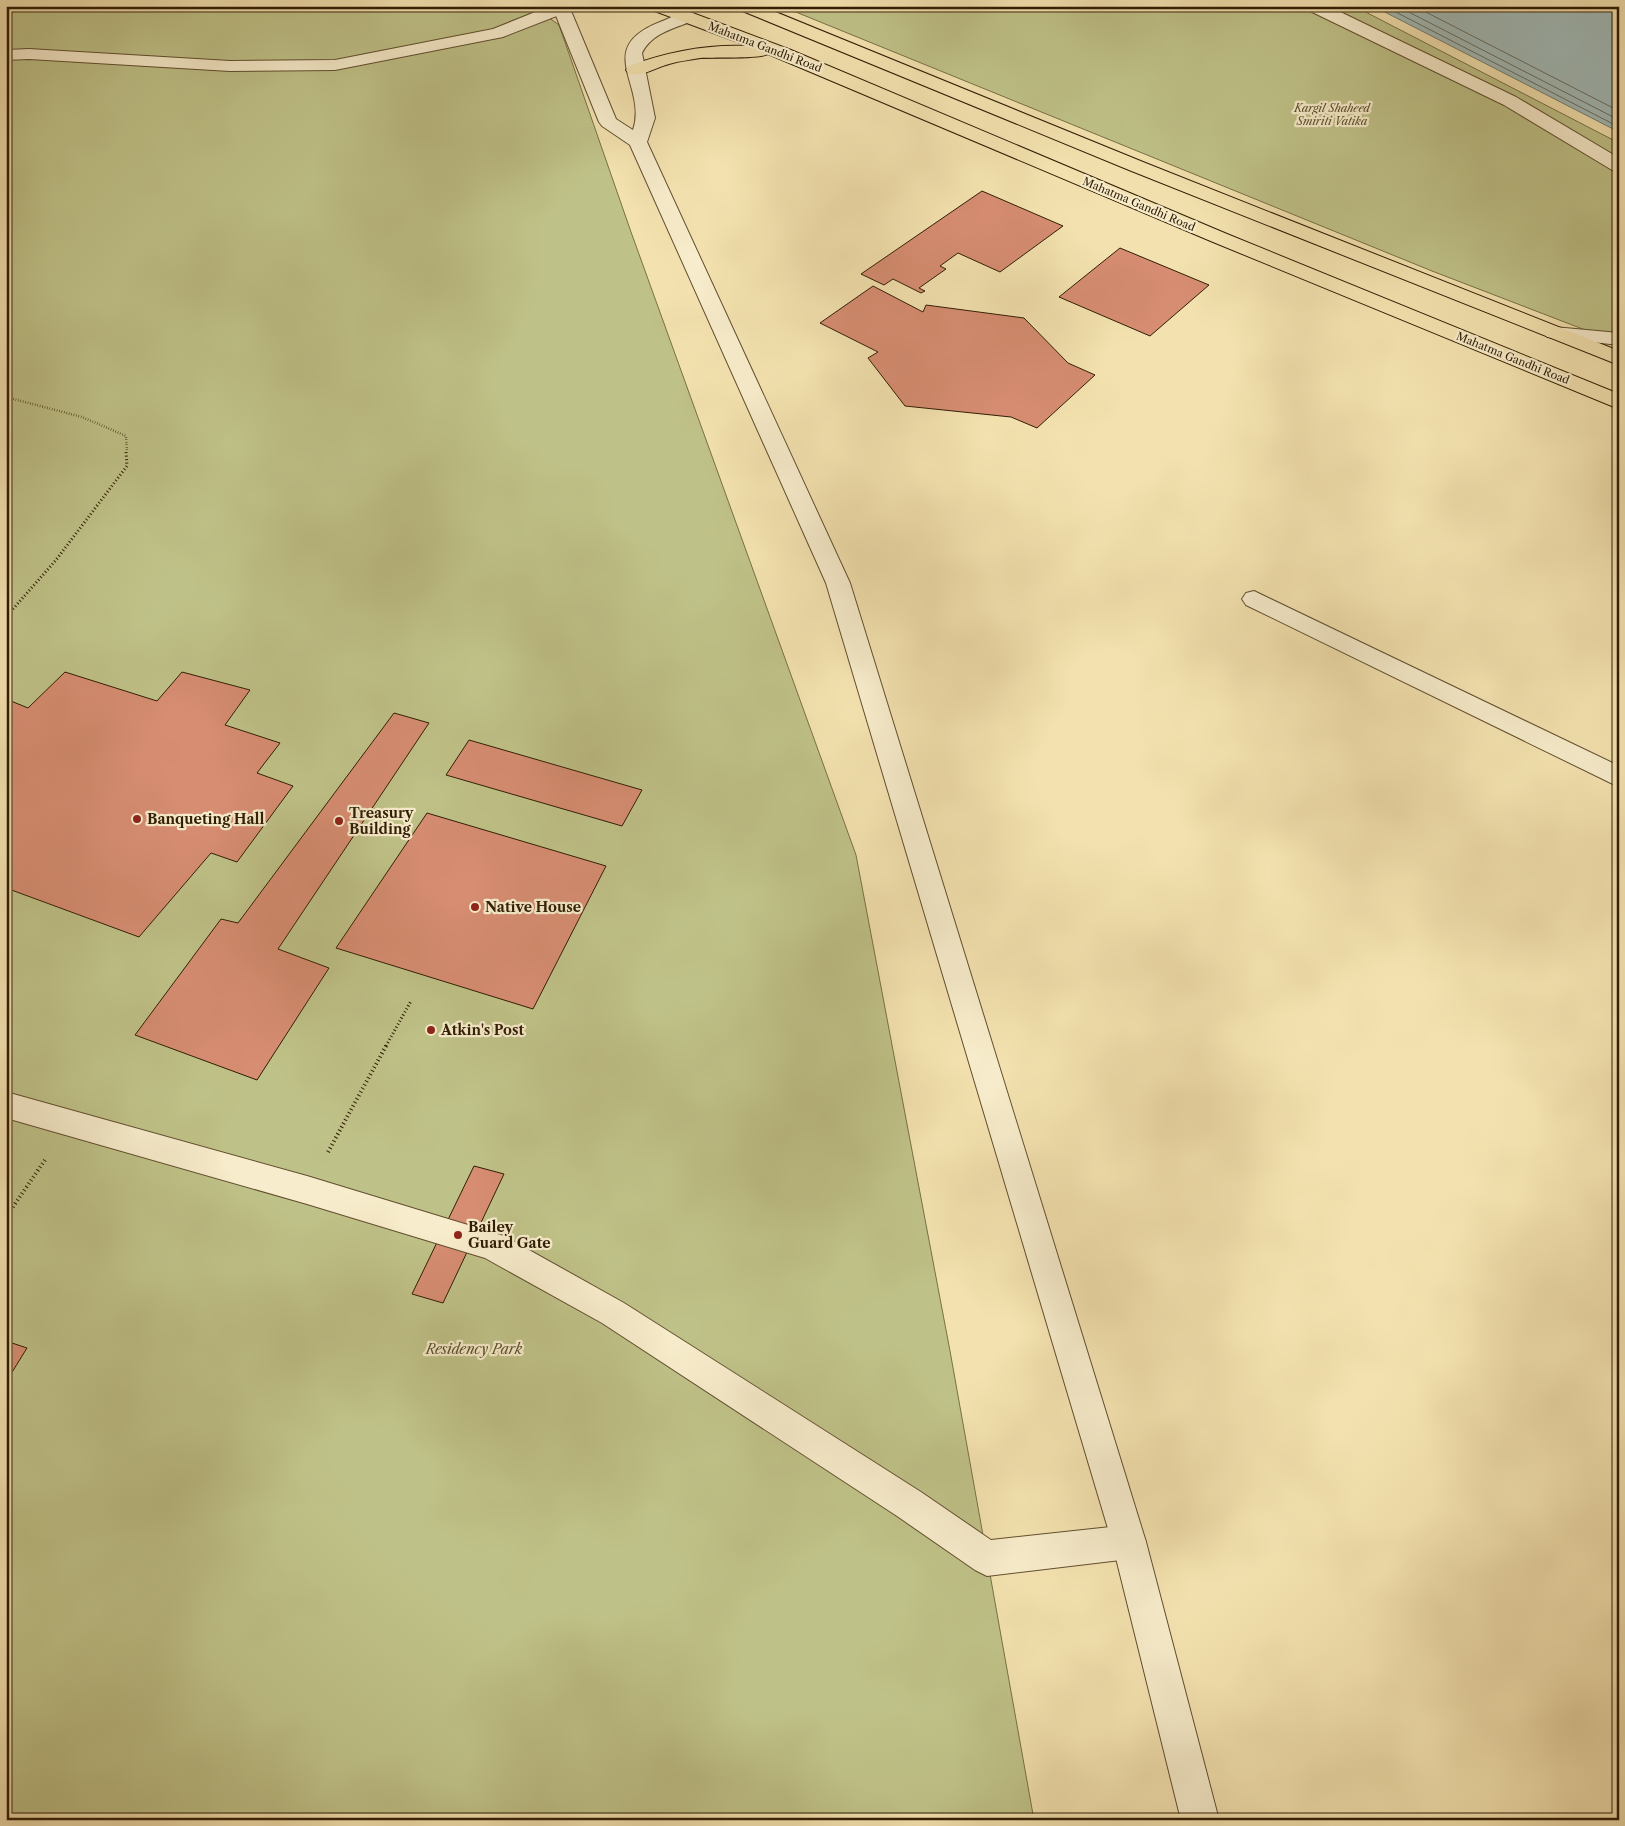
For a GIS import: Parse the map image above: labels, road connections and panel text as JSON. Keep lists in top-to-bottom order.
{
  "streets": {
    "main road": ["Mahatma Gandhi Road"]
  },
  "parks": ["Kargil Shaheed Smiriti Vatika", "Residency Park"],
  "places": [
    "Banqueting Hall",
    "Treasury Building",
    "Native House",
    "Atkin's Post",
    "Bailey Guard Gate"
  ]
}
